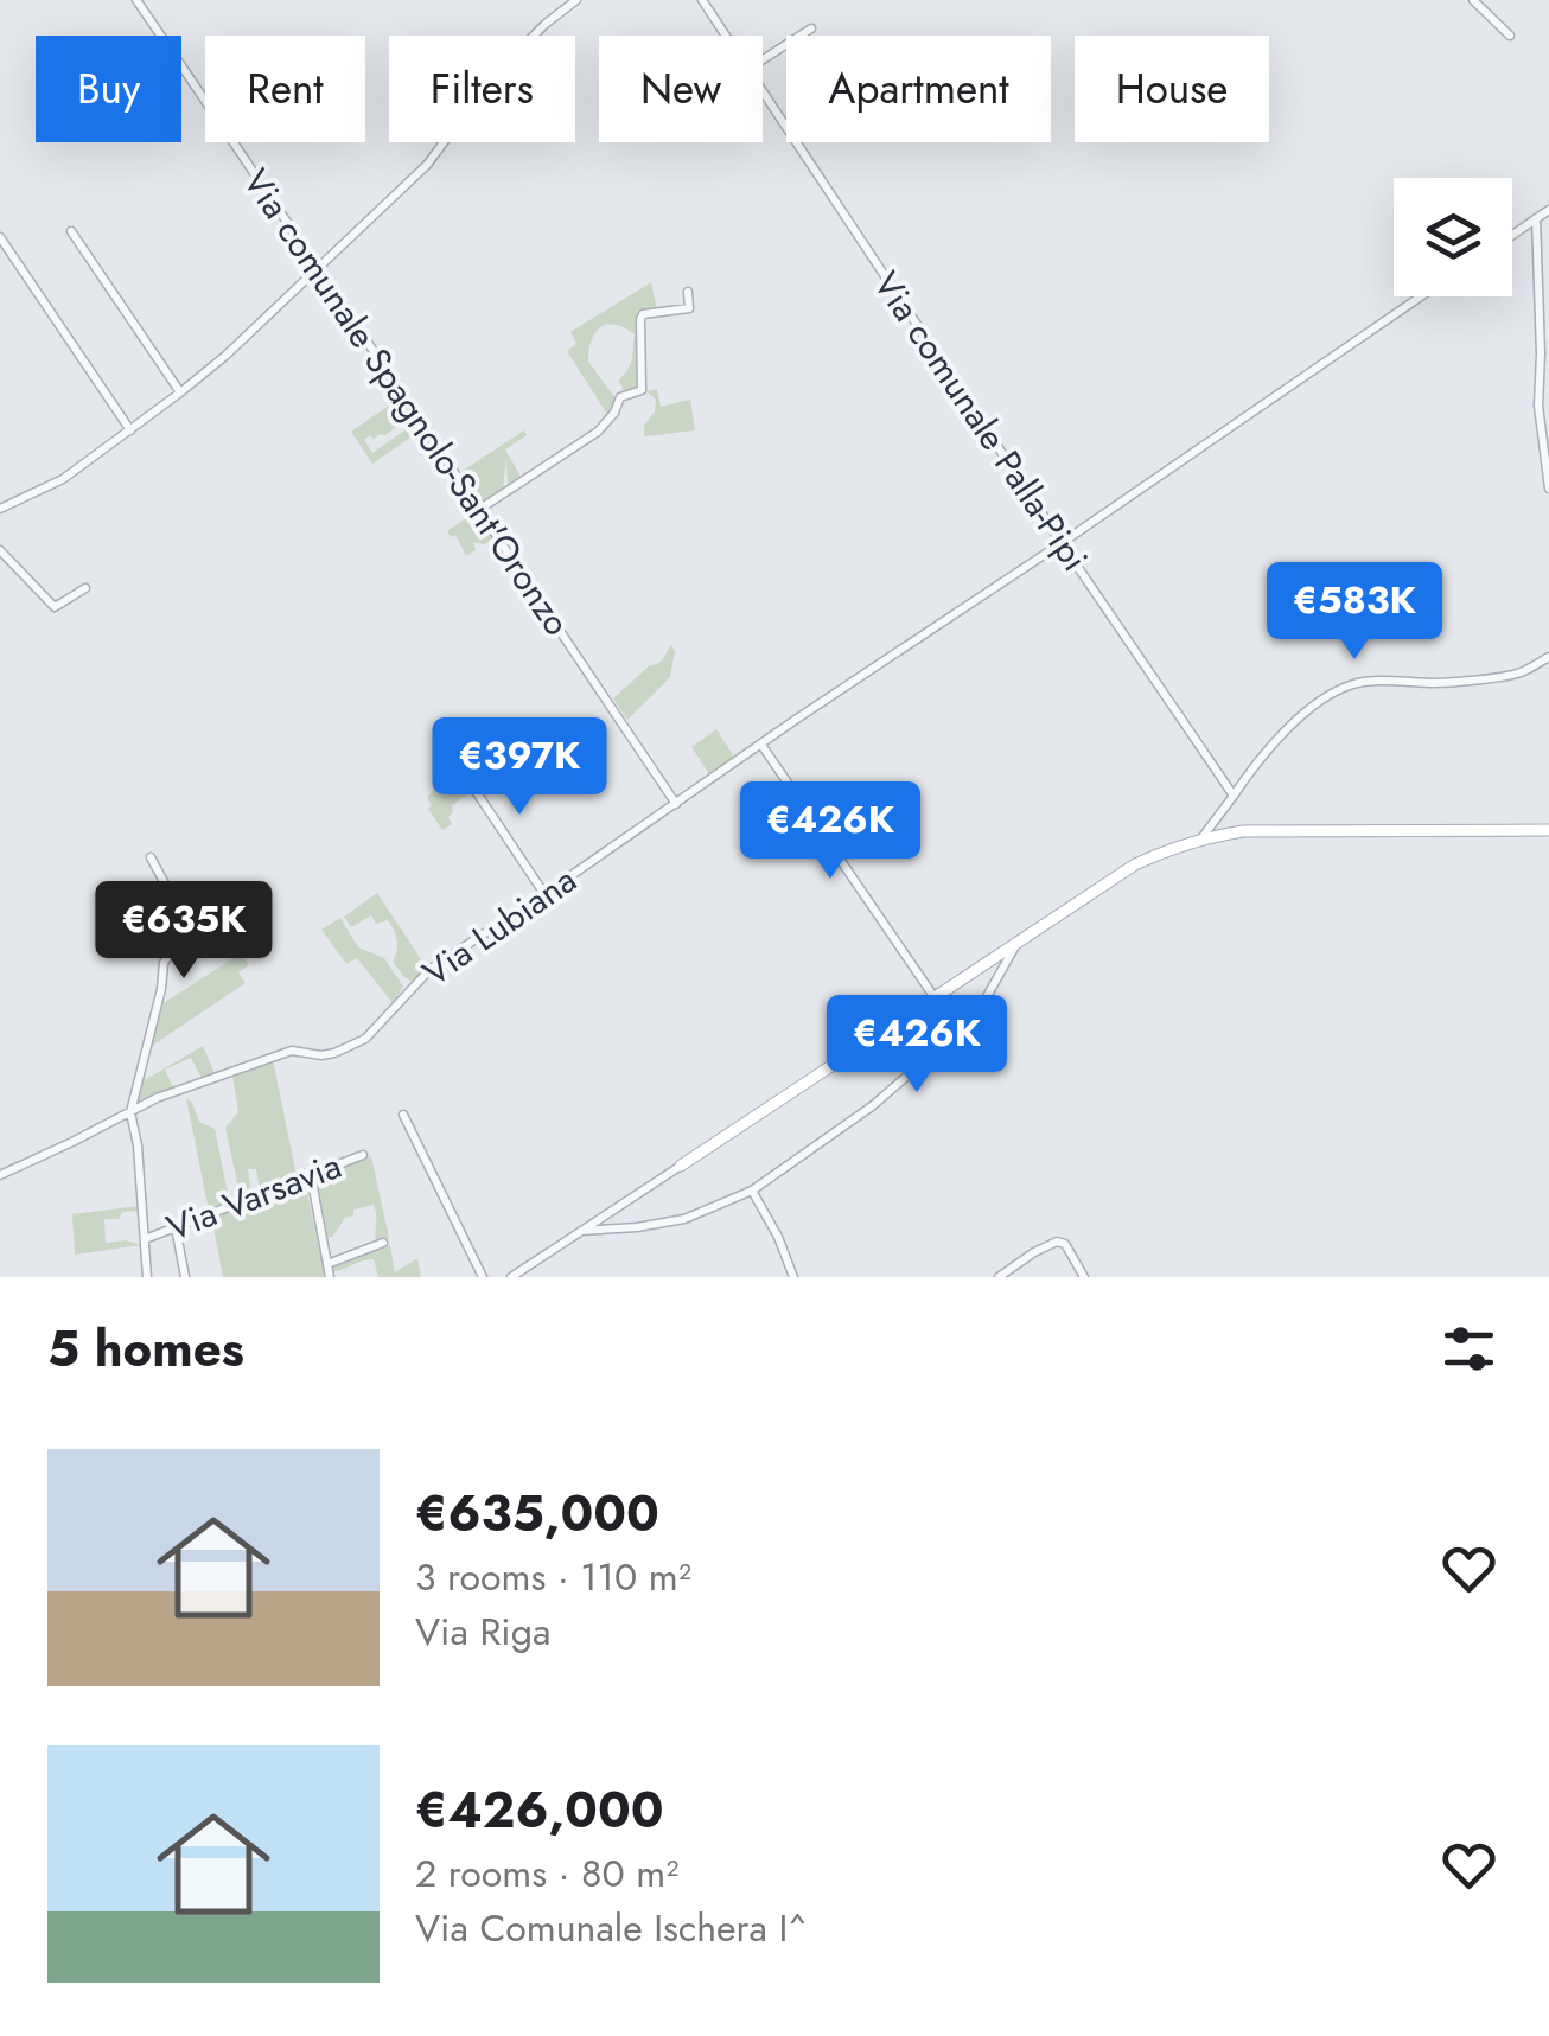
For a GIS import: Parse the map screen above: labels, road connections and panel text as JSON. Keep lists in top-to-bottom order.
{
  "streets": {
    "street": [
      "Via comunale Spagnolo-Sant'Oronzo",
      "Via comunale Palla-Pipi",
      "Via Lubiana",
      "Via Varsavia"
    ]
  },
  "crossings": [
    ["Via comunale Spagnolo-Sant'Oronzo", "Via Lubiana"],
    ["Via comunale Palla-Pipi", "Via Lubiana"]
  ],
  "page": {
    "chip": [
      "Buy",
      "Rent",
      "Filters",
      "New",
      "Apartment",
      "House"
    ],
    "price": [
      "€583K",
      "€397K",
      "€426K",
      "€635K",
      "€426K"
    ],
    "heading": "5 homes",
    "list": [
      {
        "name": "€635,000",
        "note": "3 rooms · 110 m² · Via Riga"
      },
      {
        "name": "€426,000",
        "note": "2 rooms · 80 m² · Via Comunale Ischera I^"
      }
    ]
  }
}
